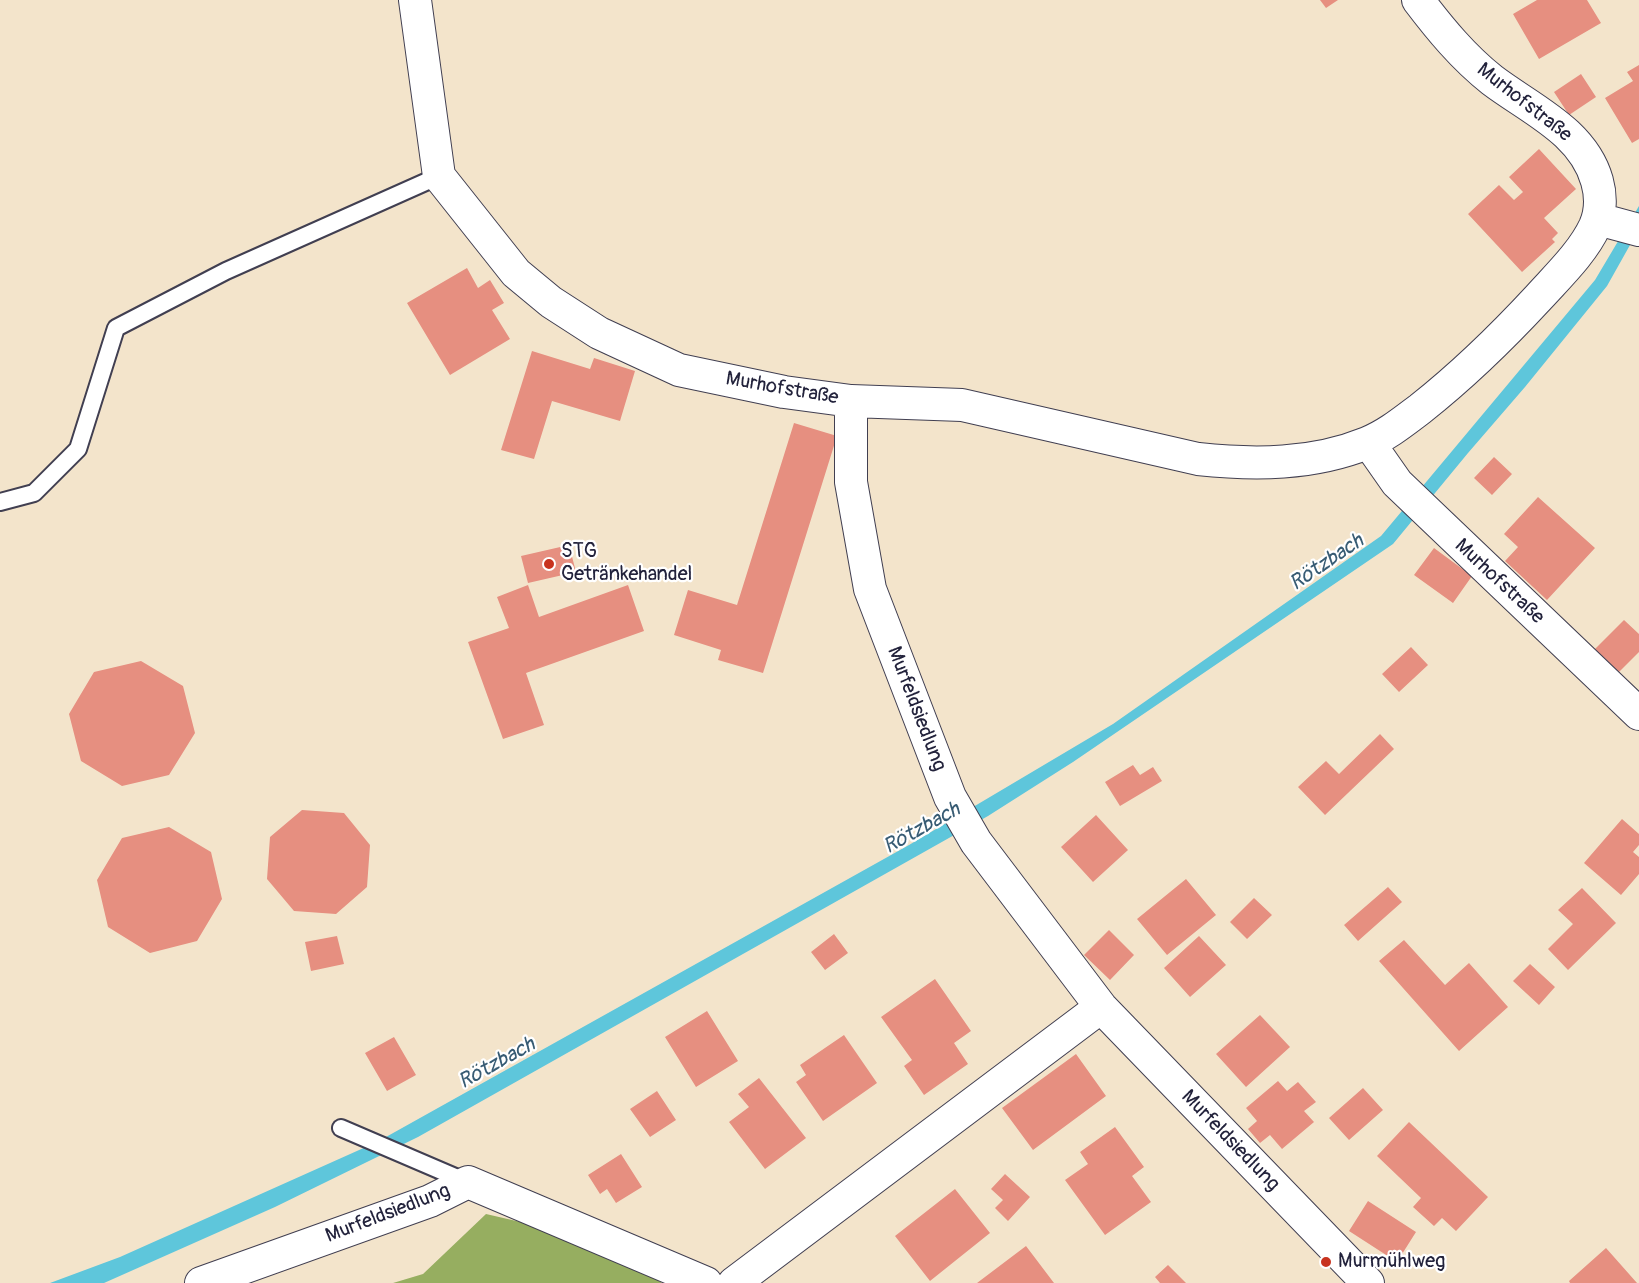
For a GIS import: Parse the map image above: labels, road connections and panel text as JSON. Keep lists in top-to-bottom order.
{
  "streets": {
    "street": ["Murhofstraße", "Murfeldsiedlung"]
  },
  "crossings": [
    ["Murhofstraße", "Murfeldsiedlung"]
  ],
  "water": ["Rötzbach"],
  "places": ["STG Getränkehandel", "Murmühlweg"]
}
